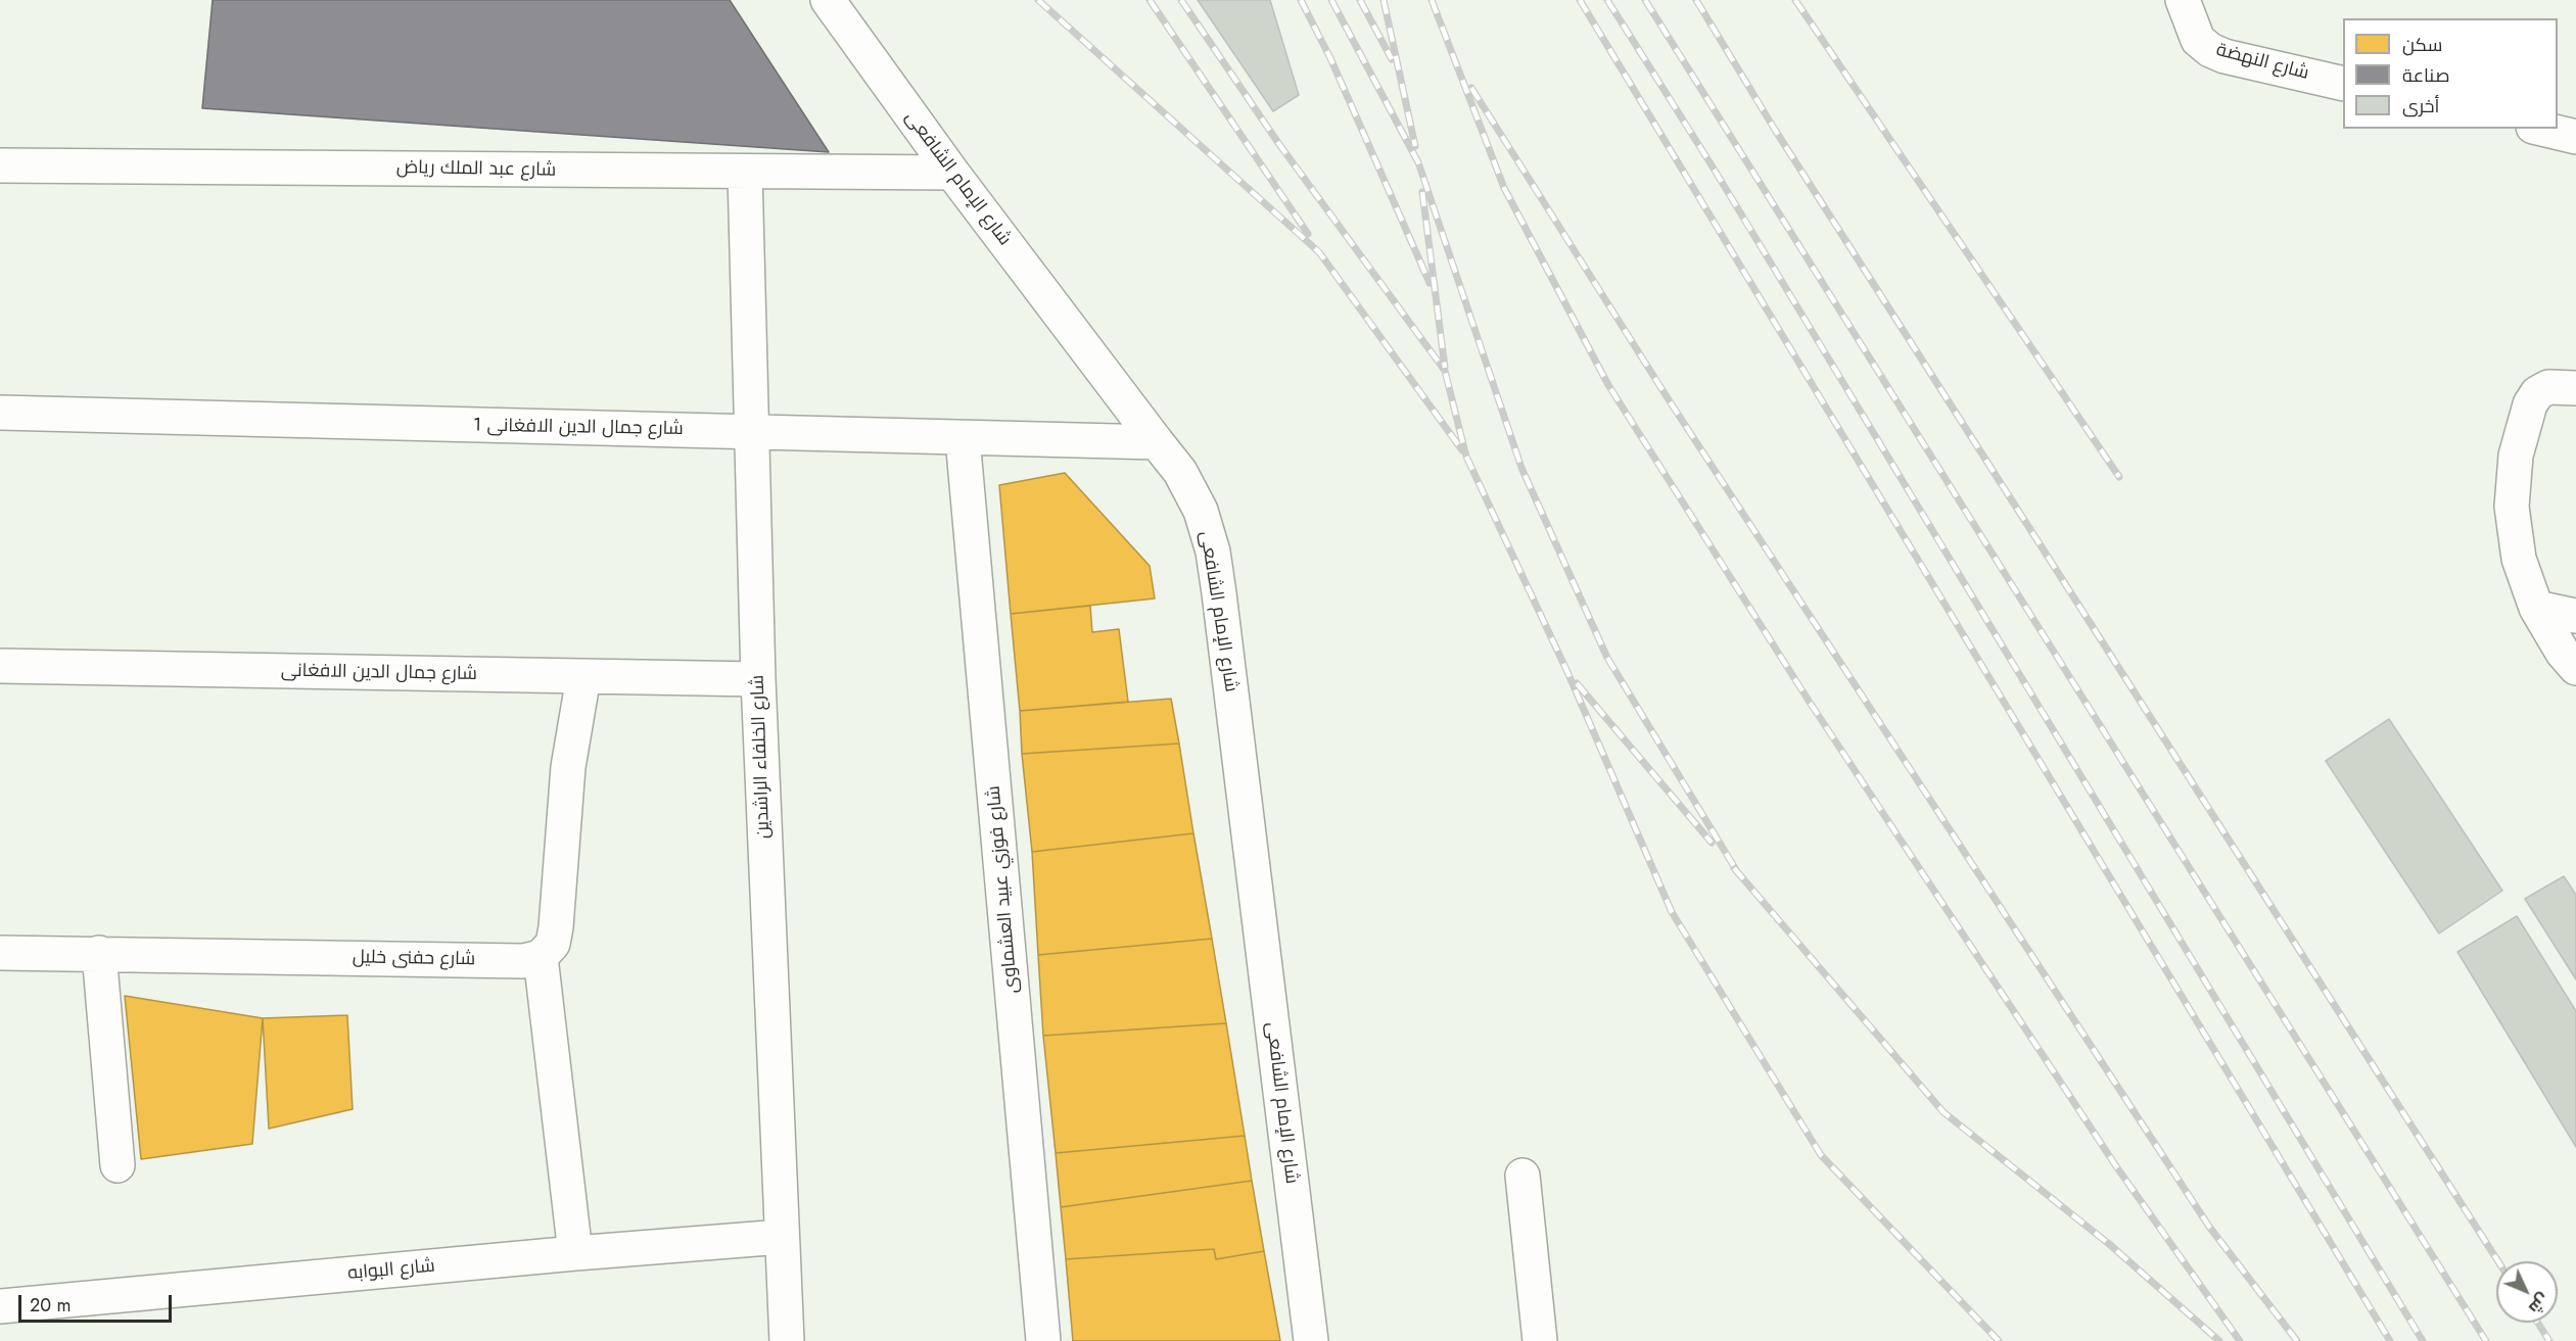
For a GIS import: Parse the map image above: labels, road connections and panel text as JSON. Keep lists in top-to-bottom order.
{
  "streets": {
    "street": [
      "شارع النهضة",
      "شارع عبد الملك رياض",
      "شارع الإمام الشافعى",
      "شارع جمال الدين الافغانى 1",
      "شارع جمال الدين الافغانى",
      "شارع الخلفاء الراشدين",
      "شارع فوزي عبيد العشماوى",
      "شارع حفنى خليل",
      "شارع البوابه"
    ]
  },
  "crossings": [
    ["شارع عبد الملك رياض", "شارع الإمام الشافعى"],
    ["شارع عبد الملك رياض", "شارع الخلفاء الراشدين"],
    ["شارع الإمام الشافعى", "شارع جمال الدين الافغانى 1"],
    ["شارع جمال الدين الافغانى 1", "شارع الخلفاء الراشدين"],
    ["شارع جمال الدين الافغانى 1", "شارع فوزي عبيد العشماوى"],
    ["شارع جمال الدين الافغانى", "شارع الخلفاء الراشدين"],
    ["شارع الخلفاء الراشدين", "شارع البوابه"]
  ],
  "legend": ["سكن", "صناعة", "أخرى"],
  "scale_bar": "20 m",
  "north": "bottom right"
}
